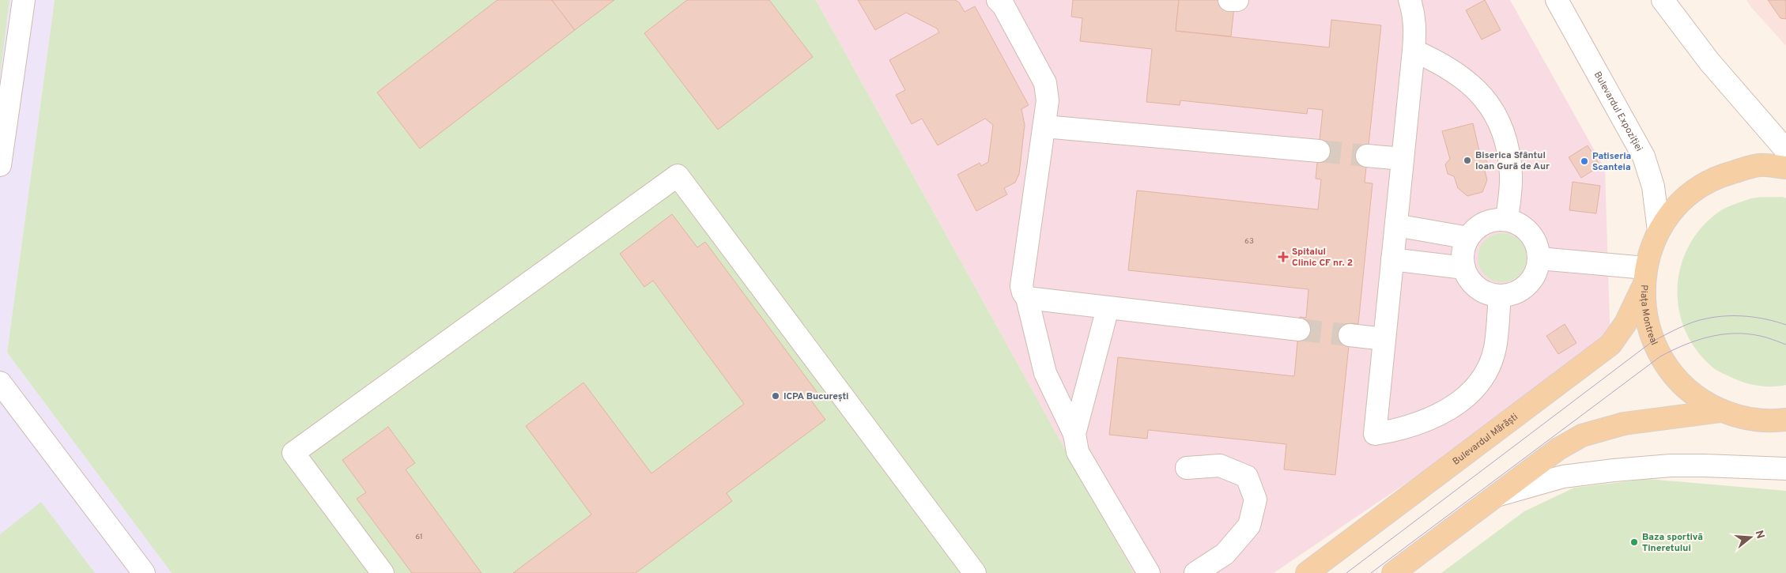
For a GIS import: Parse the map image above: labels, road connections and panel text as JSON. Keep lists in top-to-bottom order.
{
  "streets": {
    "main road": ["Piața Montreal", "Bulevardul Mărăști"],
    "street": ["Bulevardul Expoziției"]
  },
  "crossings": [
    ["Bulevardul Expoziției", "Piața Montreal"],
    ["Piața Montreal", "Bulevardul Mărăști"]
  ],
  "places": {
    "other": [
      "Biserica Sfântul Ioan Gură de Aur",
      "Patiseria Scanteia",
      "ICPA București",
      "Baza sportivă Tineretului"
    ],
    "health": ["Spitalul Clinic CF nr. 2"]
  },
  "house_numbers": ["63", "61"],
  "north": "right"
}
